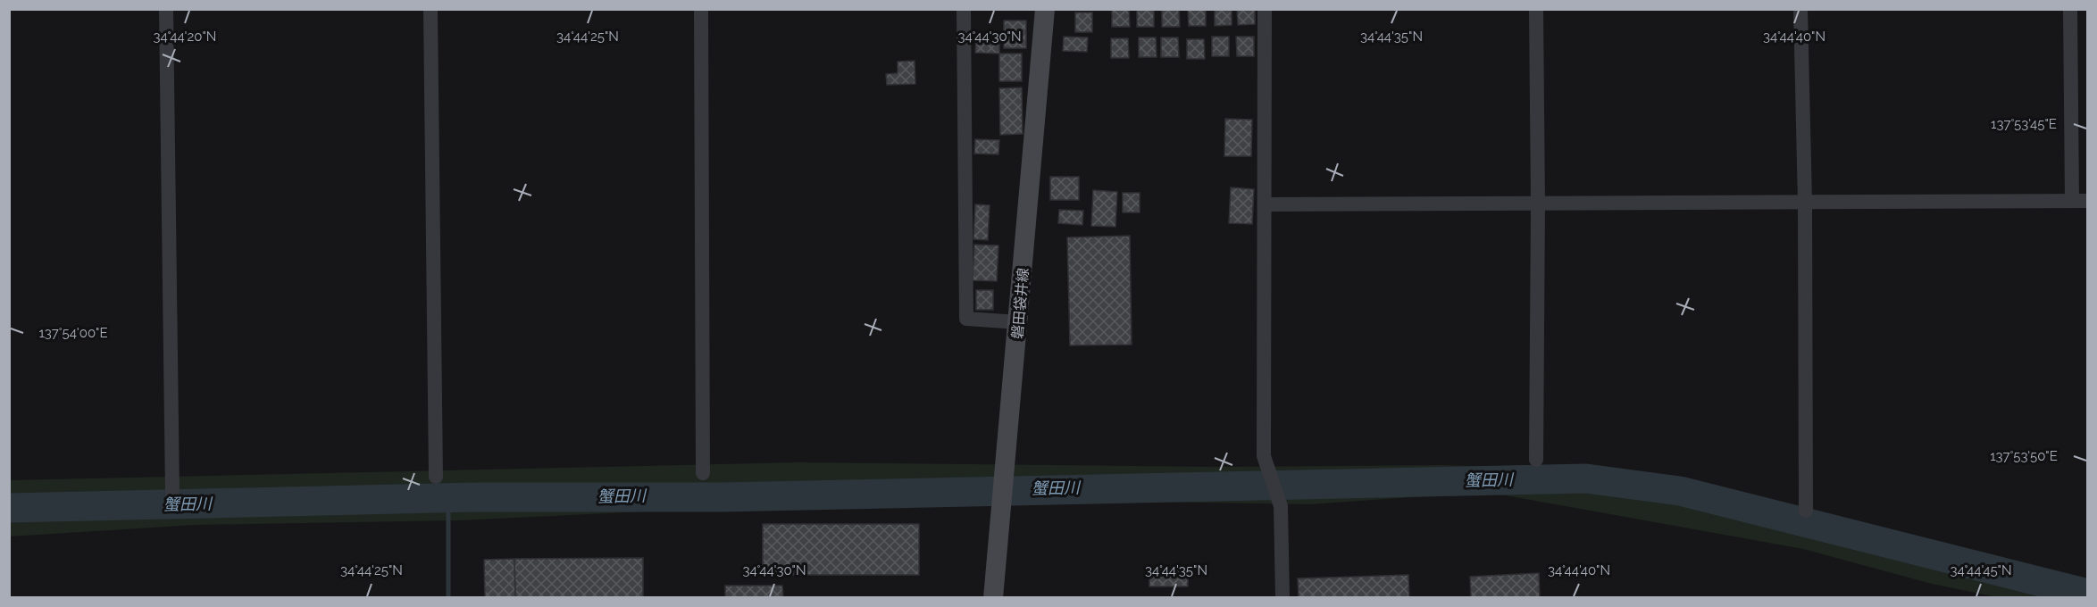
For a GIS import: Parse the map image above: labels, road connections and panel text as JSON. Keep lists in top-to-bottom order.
{
  "streets": {
    "main road": ["磐田袋井線"]
  },
  "water": ["蟹田川"],
  "coordinates": [
    "34°44'25\"N",
    "34°44'20\"N",
    "34°44'30\"N",
    "34°44'35\"N",
    "34°44'40\"N",
    "137°53'45\"E",
    "137°54'00\"E",
    "137°53'50\"E",
    "34°44'45\"N"
  ]
}
